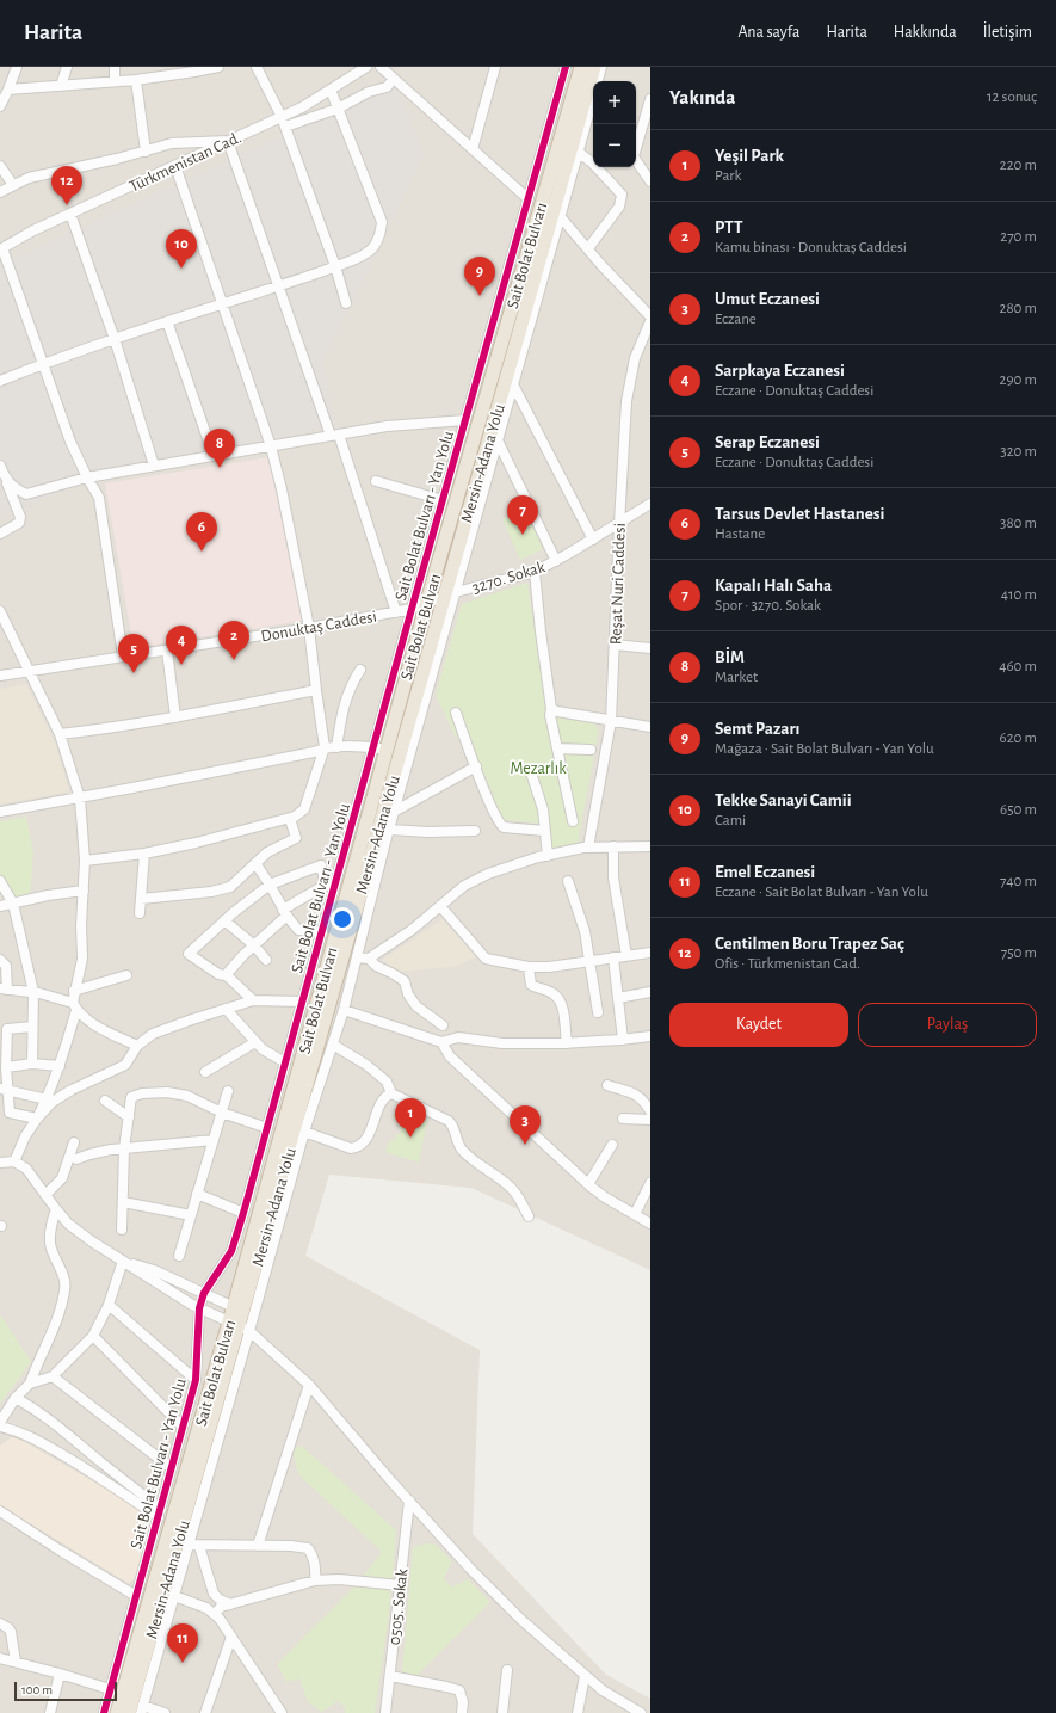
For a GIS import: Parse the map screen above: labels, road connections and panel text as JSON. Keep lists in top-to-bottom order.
{
  "streets": {
    "highway": ["Sait Bolat Bulvarı", "Mersin-Adana Yolu"],
    "street": [
      "Türkmenistan Cad.",
      "Sait Bolat Bulvarı - Yan Yolu",
      "3270. Sokak",
      "Reşat Nuri Caddesi",
      "Donuktaş Caddesi",
      "0505. Sokak"
    ]
  },
  "crossings": [
    ["Sait Bolat Bulvarı", "Mersin-Adana Yolu"],
    ["Sait Bolat Bulvarı", "Sait Bolat Bulvarı - Yan Yolu"],
    ["Sait Bolat Bulvarı", "3270. Sokak"],
    ["Mersin-Adana Yolu", "3270. Sokak"],
    ["Sait Bolat Bulvarı - Yan Yolu", "3270. Sokak"],
    ["Sait Bolat Bulvarı - Yan Yolu", "Donuktaş Caddesi"],
    ["3270. Sokak", "Reşat Nuri Caddesi"],
    ["3270. Sokak", "Donuktaş Caddesi"]
  ],
  "parks": ["Mezarlık"],
  "scale_bar": "100 m",
  "page": {
    "header": "Harita",
    "nav": [
      "Ana sayfa",
      "Harita",
      "Hakkında",
      "İletişim"
    ],
    "heading": ["Yakında", "12 sonuç"],
    "map_buttons": ["+", "−"],
    "list": [
      {
        "mark": "1",
        "name": "Yeşil Park",
        "note": "Park",
        "value": "220 m"
      },
      {
        "mark": "2",
        "name": "PTT",
        "note": "Kamu binası · Donuktaş Caddesi",
        "value": "270 m"
      },
      {
        "mark": "3",
        "name": "Umut Eczanesi",
        "note": "Eczane",
        "value": "280 m"
      },
      {
        "mark": "4",
        "name": "Sarpkaya Eczanesi",
        "note": "Eczane · Donuktaş Caddesi",
        "value": "290 m"
      },
      {
        "mark": "5",
        "name": "Serap Eczanesi",
        "note": "Eczane · Donuktaş Caddesi",
        "value": "320 m"
      },
      {
        "mark": "6",
        "name": "Tarsus Devlet Hastanesi",
        "note": "Hastane",
        "value": "380 m"
      },
      {
        "mark": "7",
        "name": "Kapalı Halı Saha",
        "note": "Spor · 3270. Sokak",
        "value": "410 m"
      },
      {
        "mark": "8",
        "name": "BİM",
        "note": "Market",
        "value": "460 m"
      },
      {
        "mark": "9",
        "name": "Semt Pazarı",
        "note": "Mağaza · Sait Bolat Bulvarı - Yan Yolu",
        "value": "620 m"
      },
      {
        "mark": "10",
        "name": "Tekke Sanayi Camii",
        "note": "Cami",
        "value": "650 m"
      },
      {
        "mark": "11",
        "name": "Emel Eczanesi",
        "note": "Eczane · Sait Bolat Bulvarı - Yan Yolu",
        "value": "740 m"
      },
      {
        "mark": "12",
        "name": "Centilmen Boru Trapez Saç",
        "note": "Ofis · Türkmenistan Cad.",
        "value": "750 m"
      }
    ],
    "pins": [
      "12",
      "10",
      "9",
      "8",
      "7",
      "6",
      "2",
      "4",
      "5",
      "1",
      "3",
      "11"
    ],
    "buttons": ["Kaydet", "Paylaş"],
    "scale": "100 m"
  }
}
